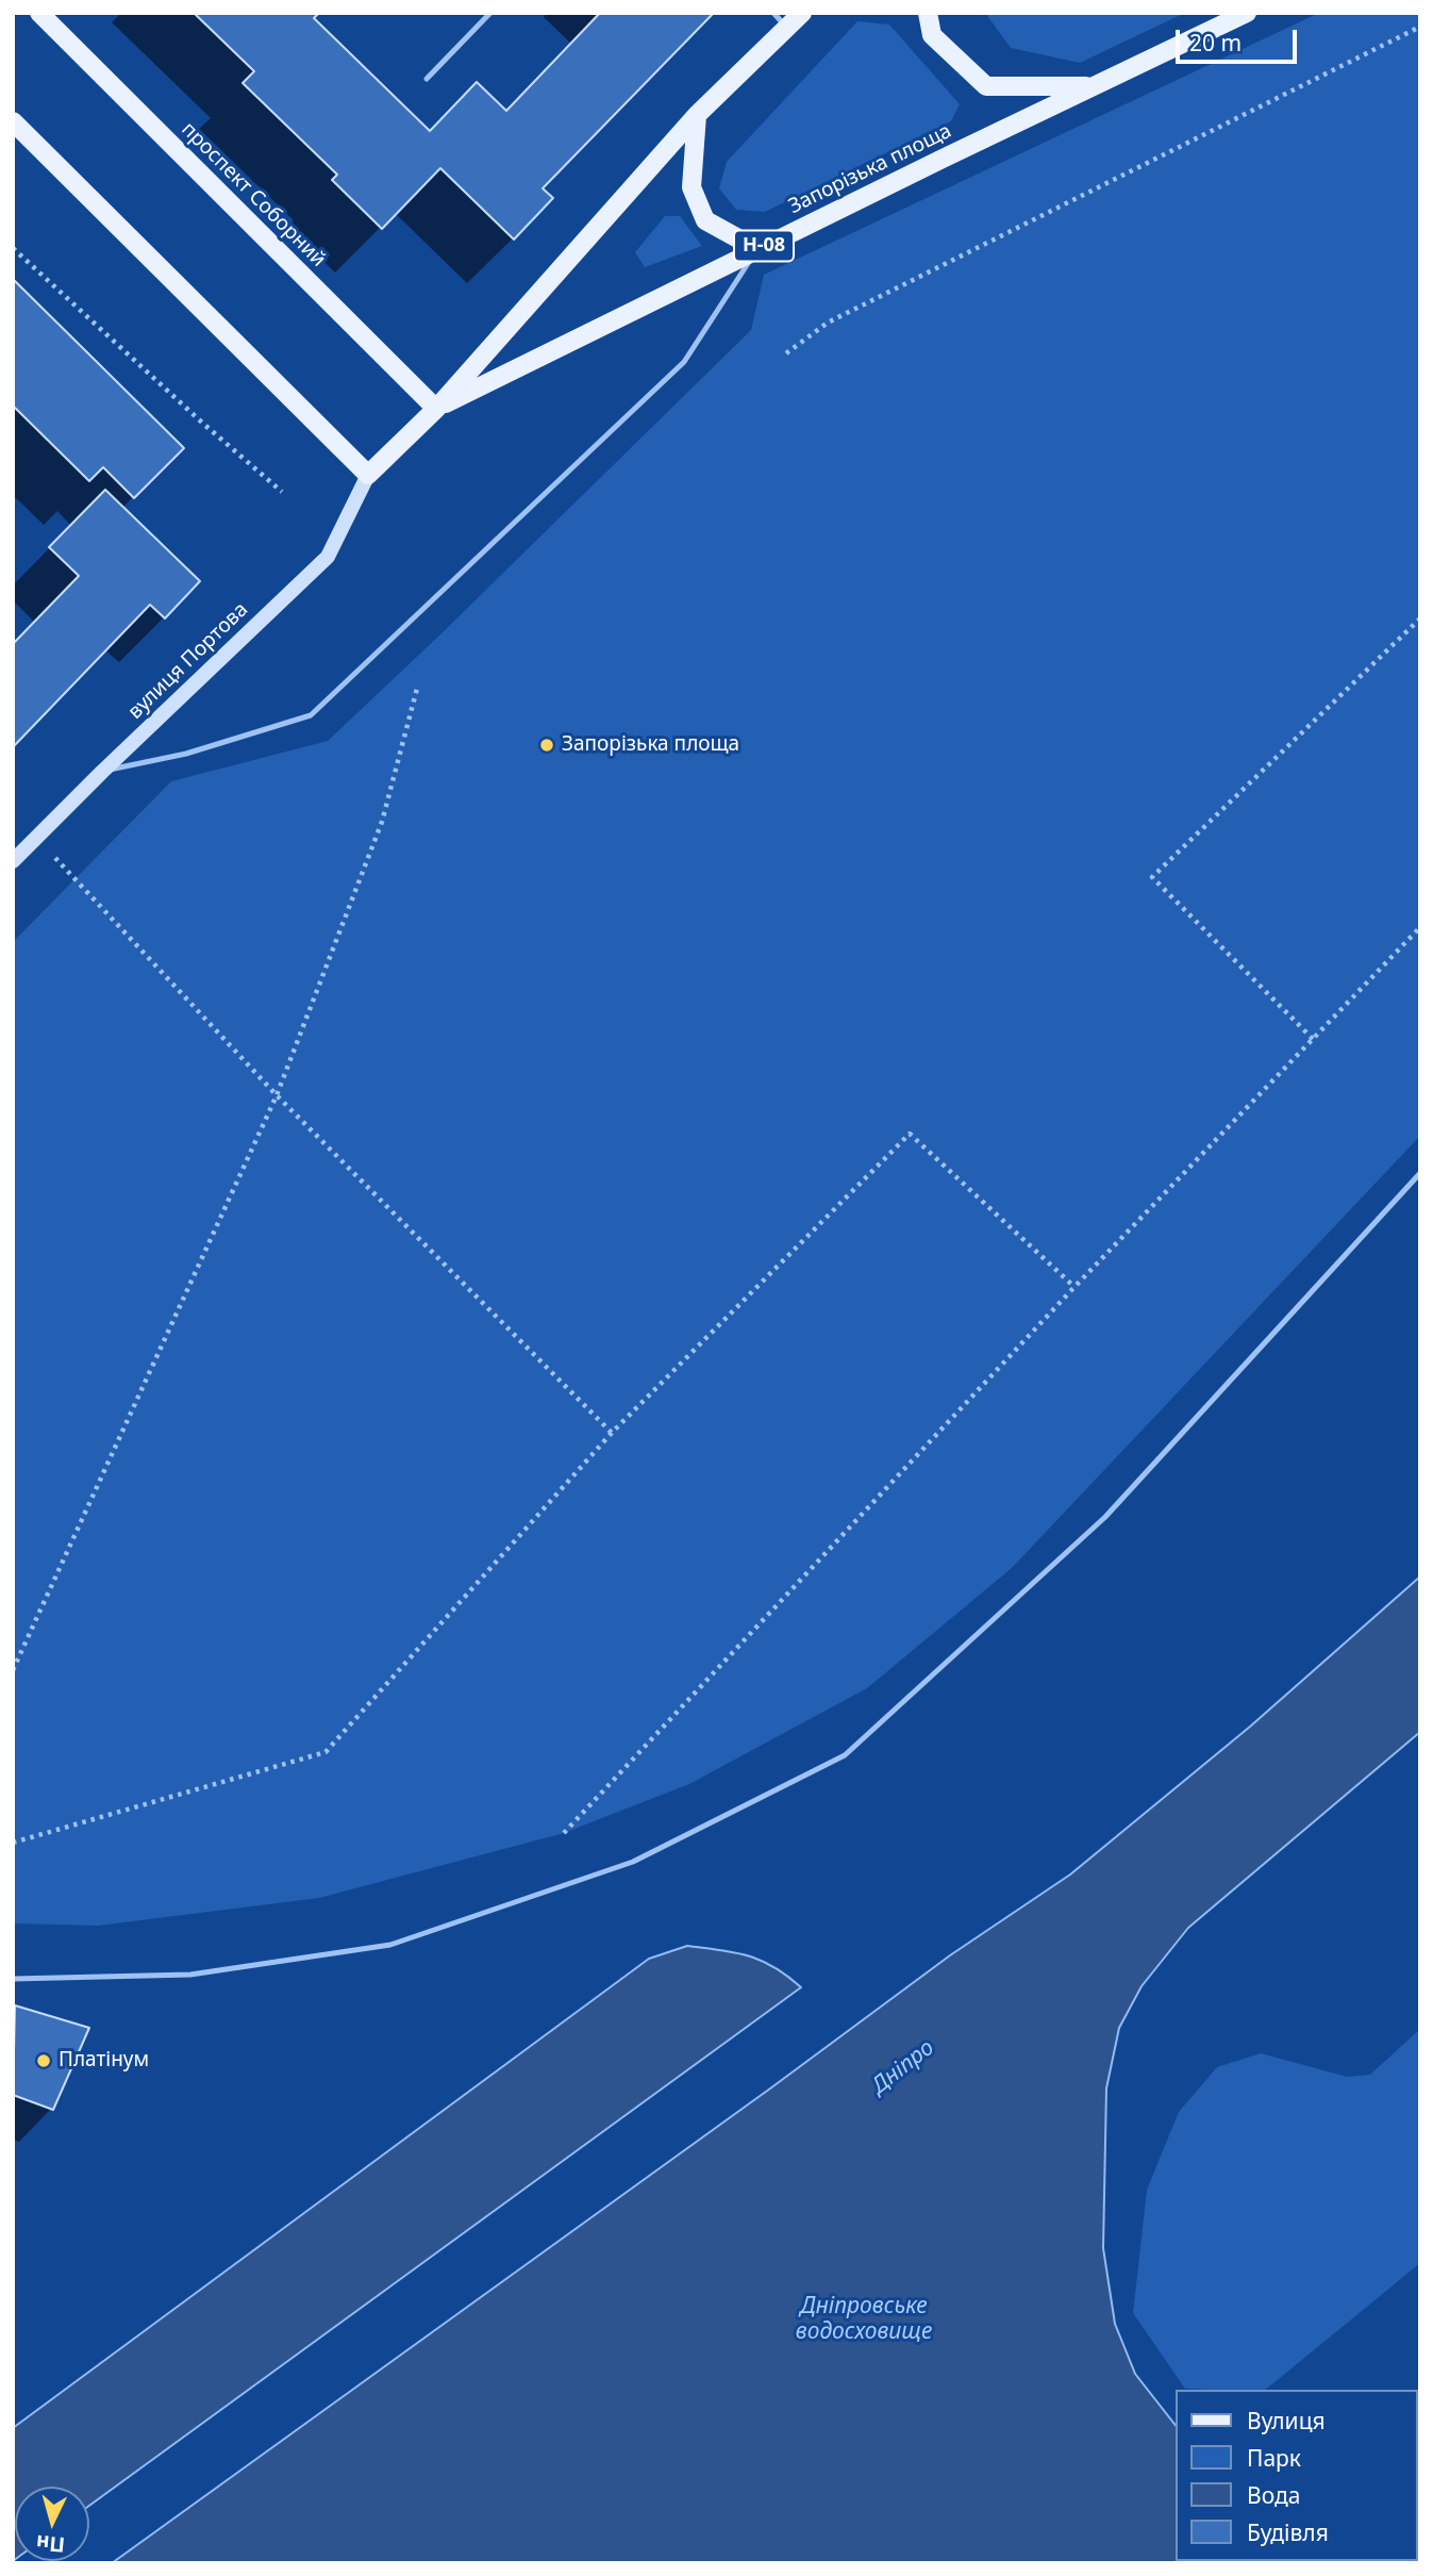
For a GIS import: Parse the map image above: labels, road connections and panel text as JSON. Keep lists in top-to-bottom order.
{
  "streets": {
    "main road": ["Запорізька площа", "проспект Соборний", "Н-08"],
    "street": ["вулиця Портова"]
  },
  "crossings": [
    ["Запорізька площа", "проспект Соборний"],
    ["Запорізька площа", "вулиця Портова"]
  ],
  "water": ["Дніпро", "Дніпровське водосховище"],
  "places": ["Запорізька площа", "Платінум"],
  "legend": [
    "Вулиця",
    "Парк",
    "Вода",
    "Будівля"
  ],
  "scale_bar": "20 m",
  "north": "bottom"
}
